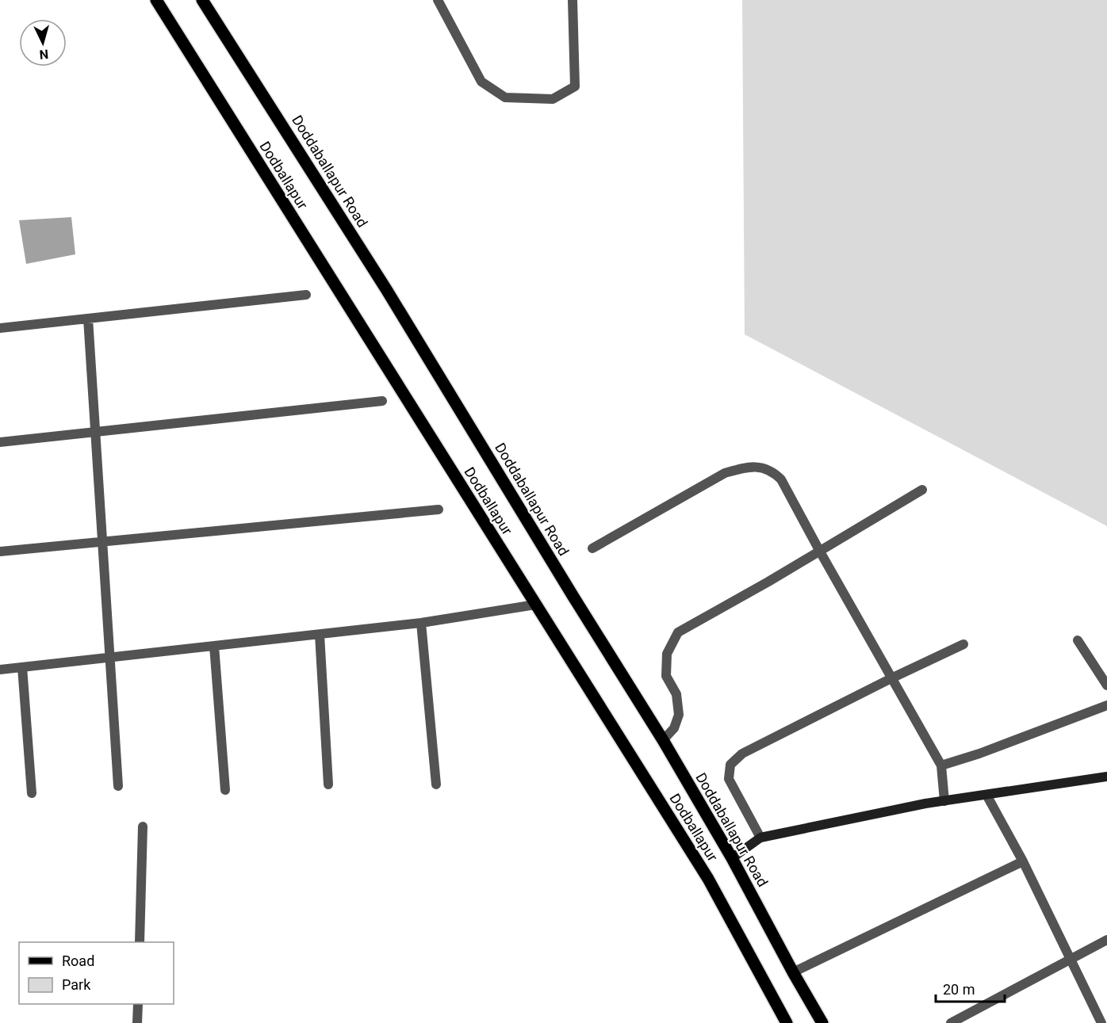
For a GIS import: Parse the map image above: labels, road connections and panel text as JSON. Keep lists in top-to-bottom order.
{
  "streets": {
    "main road": ["Doddaballapur Road", "Dodballapur"]
  },
  "legend": ["Road", "Park"],
  "scale_bar": "20 m",
  "north": "bottom"
}
